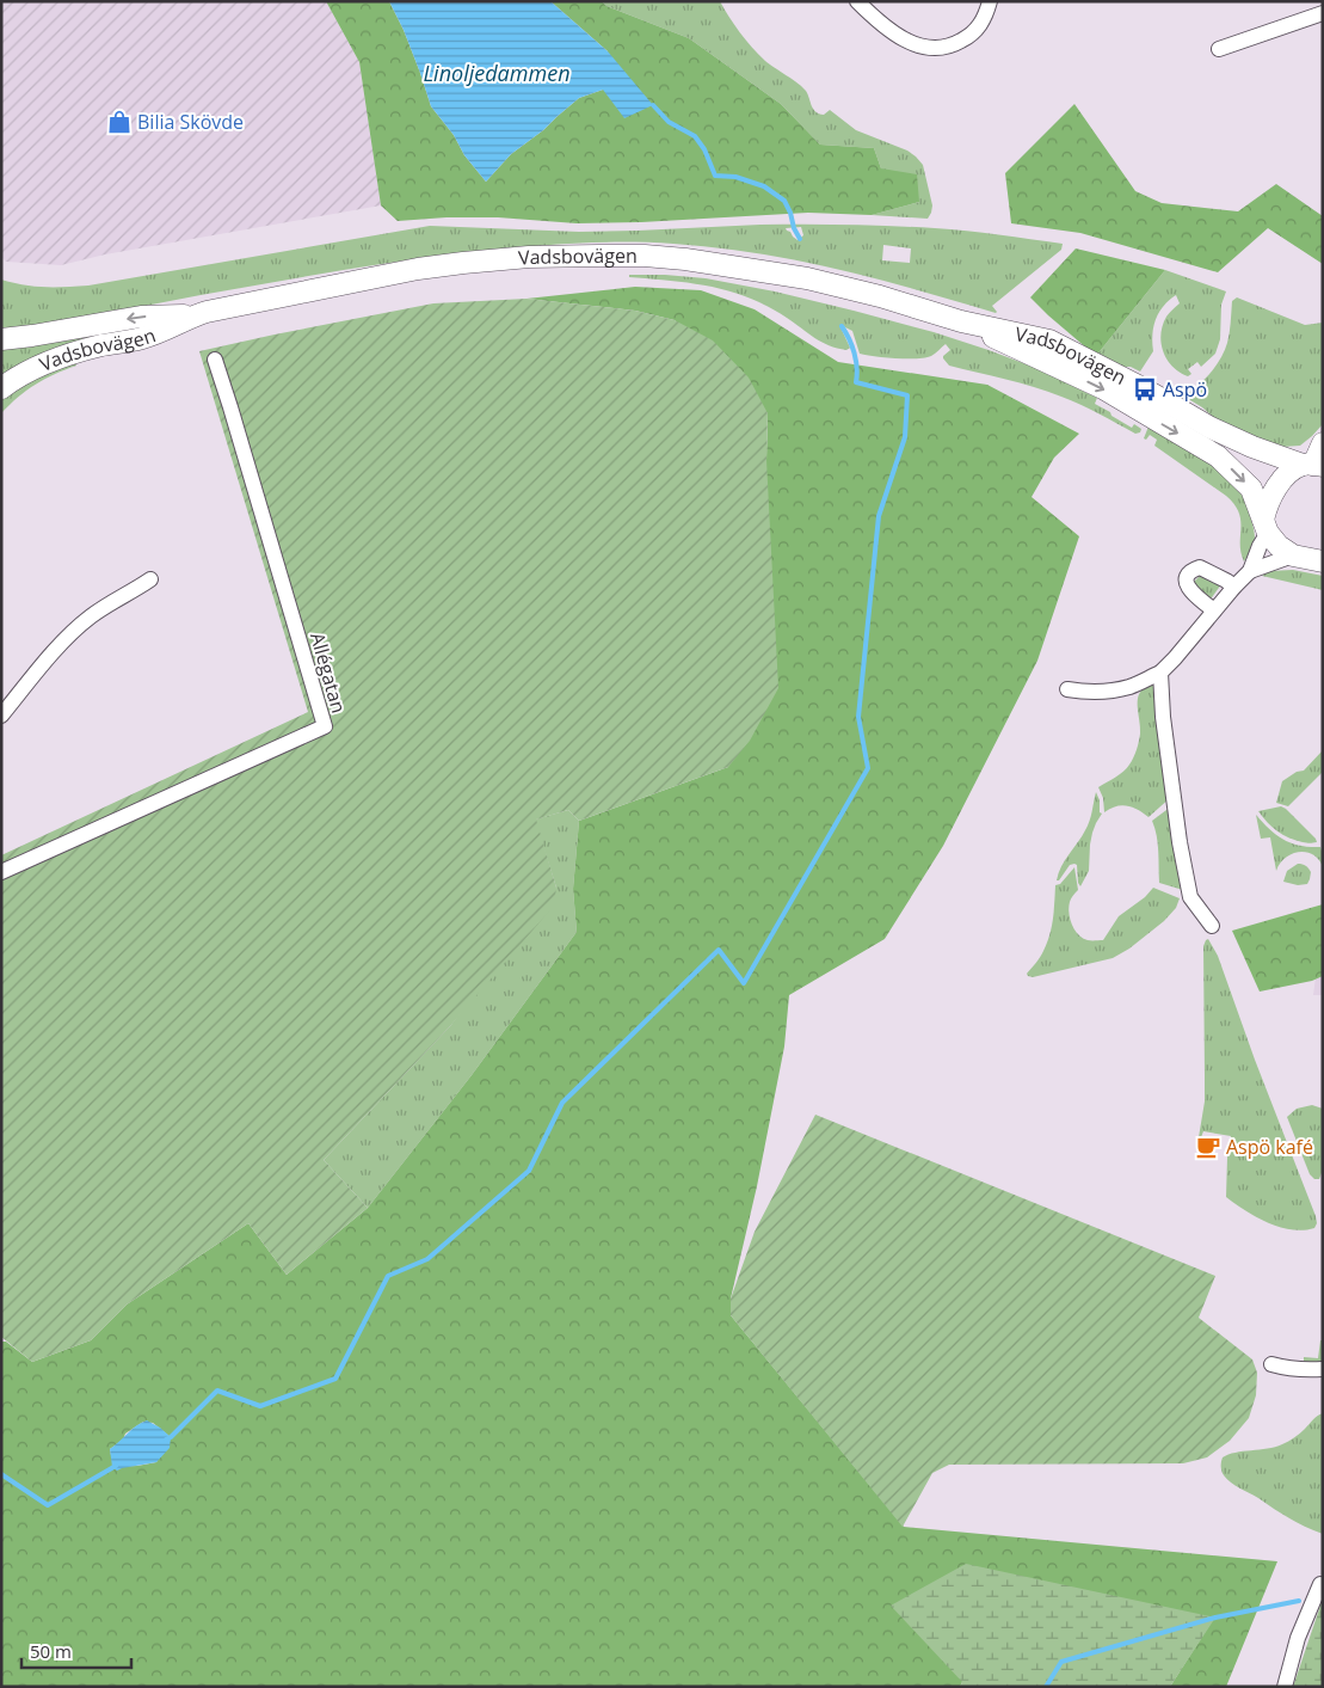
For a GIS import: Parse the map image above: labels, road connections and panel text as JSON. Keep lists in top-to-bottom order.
{
  "streets": {
    "main road": ["Vadsbovägen"],
    "street": ["Allégatan"]
  },
  "water": ["Linoljedammen"],
  "places": {
    "shop": ["Bilia Skövde"],
    "bus stop": ["Aspö"],
    "cafe": ["Aspö kafé"]
  },
  "scale_bar": "50 m"
}
